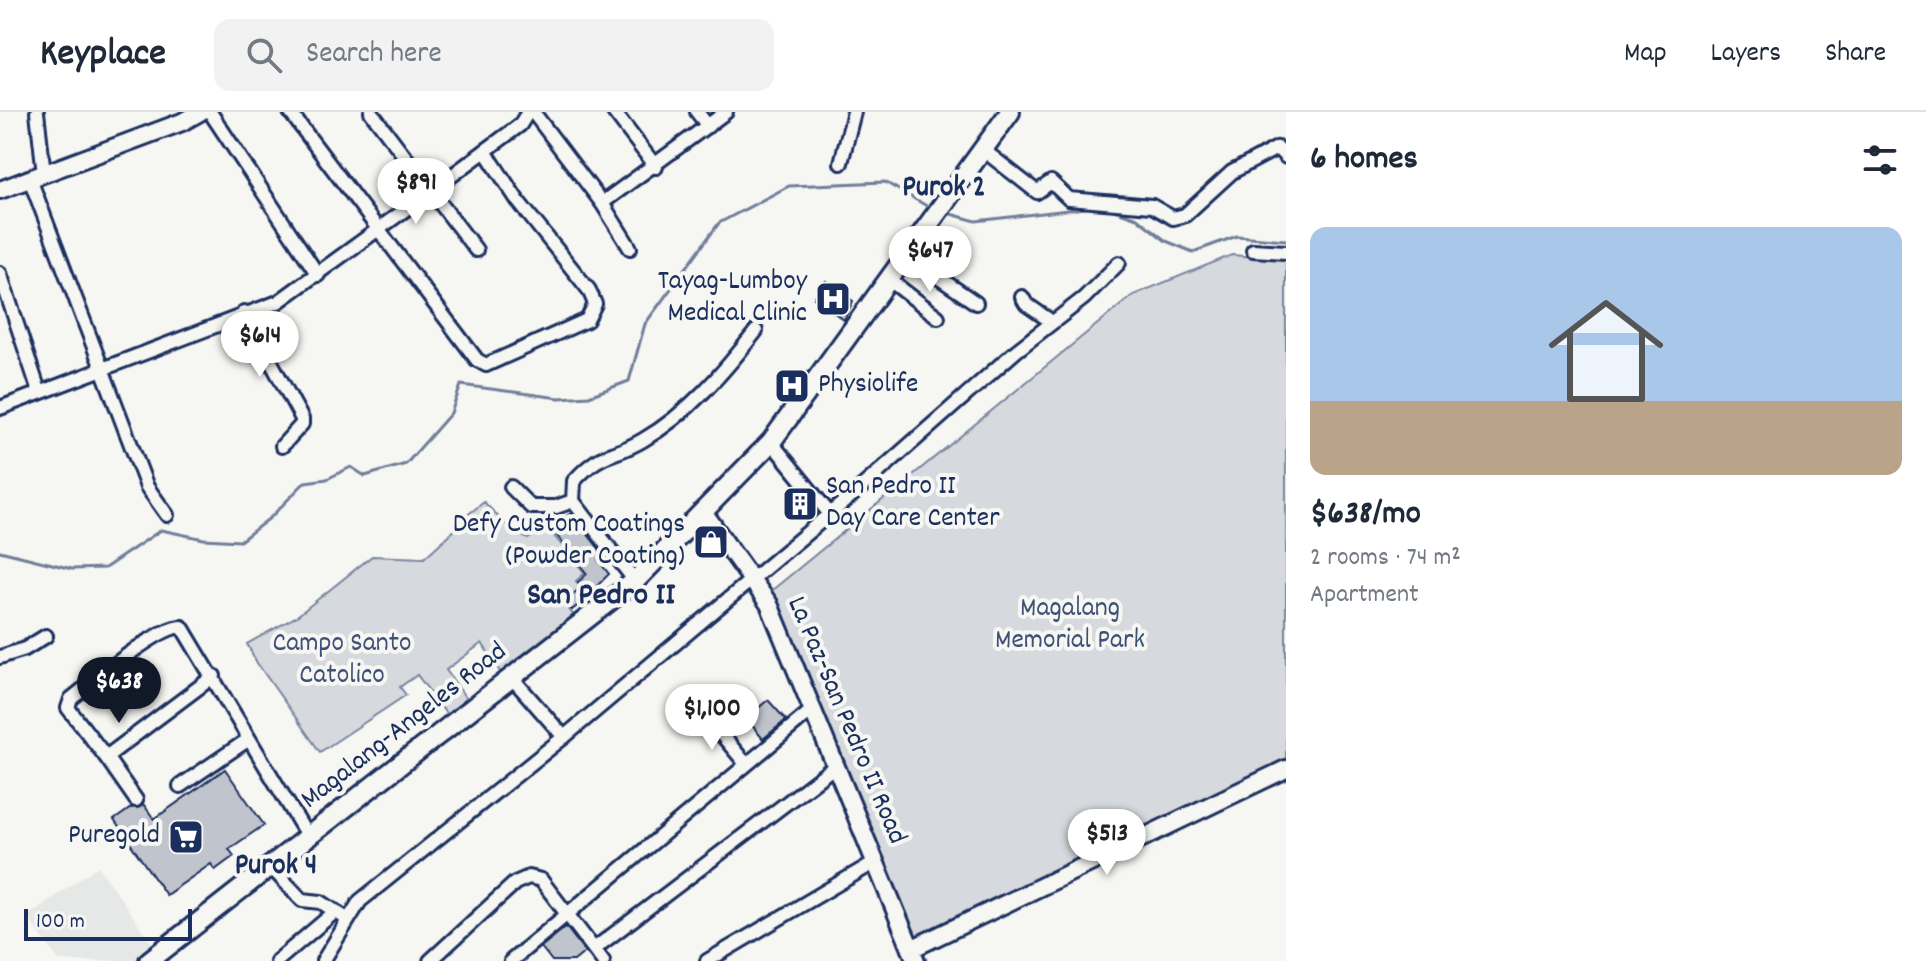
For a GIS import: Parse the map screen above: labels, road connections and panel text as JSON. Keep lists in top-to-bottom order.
{
  "streets": {
    "main road": ["Magalang-Angeles Road"],
    "street": ["La Paz-San Pedro II Road"]
  },
  "crossings": [
    ["La Paz-San Pedro II Road", "Magalang-Angeles Road"]
  ],
  "districts": ["Purok 2", "San Pedro II", "Purok 4"],
  "parks": ["Magalang Memorial Park", "Campo Santo Catolico"],
  "places": {
    "hospital": ["Tayag-Lumboy Medical Clinic", "Physiolife"],
    "building": ["San Pedro II Day Care Center"],
    "shop": ["Defy Custom Coatings (Powder Coating)"],
    "supermarket": ["Puregold"]
  },
  "scale_bar": "100 m",
  "page": {
    "header": "Keyplace",
    "search": "Search here",
    "nav": ["Map", "Layers", "Share"],
    "heading": "6 homes",
    "price": [
      "$891",
      "$647",
      "$614",
      "$638",
      "$1,100",
      "$513"
    ],
    "list": [
      {
        "name": "$638/mo",
        "note": "2 rooms · 74 m² · Apartment"
      }
    ],
    "scale": "100 m"
  }
}
